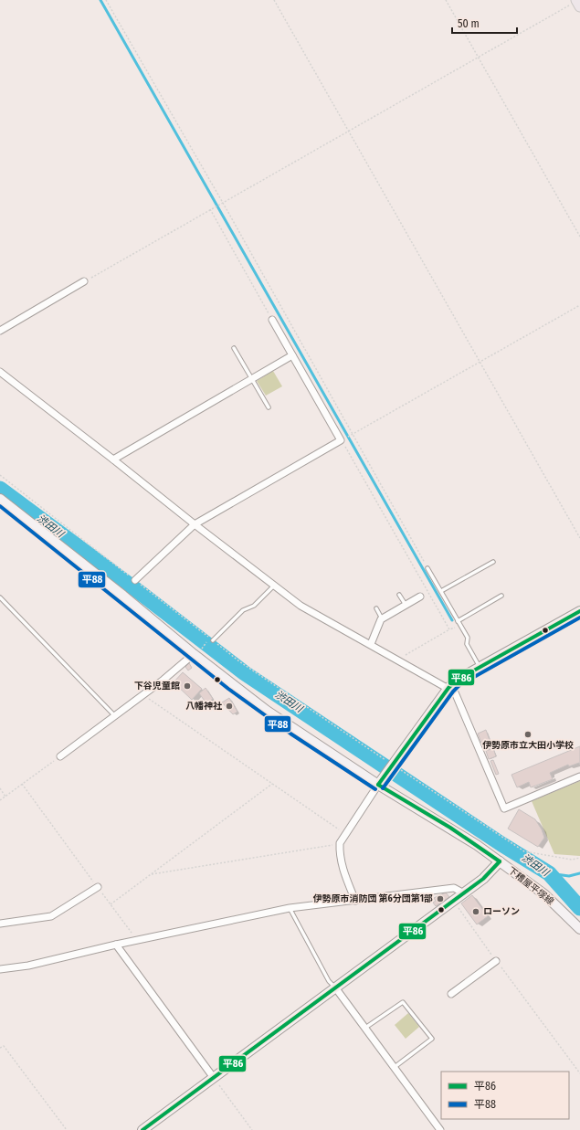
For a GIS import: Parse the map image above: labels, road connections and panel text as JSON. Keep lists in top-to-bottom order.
{
  "streets": {
    "main road": ["下糟屋平塚線"]
  },
  "water": ["渋田川"],
  "places": [
    "下谷児童館",
    "八幡神社",
    "伊勢原市立大田小学校",
    "伊勢原市消防団 第6分団第1部",
    "ローソン"
  ],
  "lines": ["transit line 平88", "transit line 平86"],
  "legend": ["平86", "平88"],
  "scale_bar": "50 m"
}
